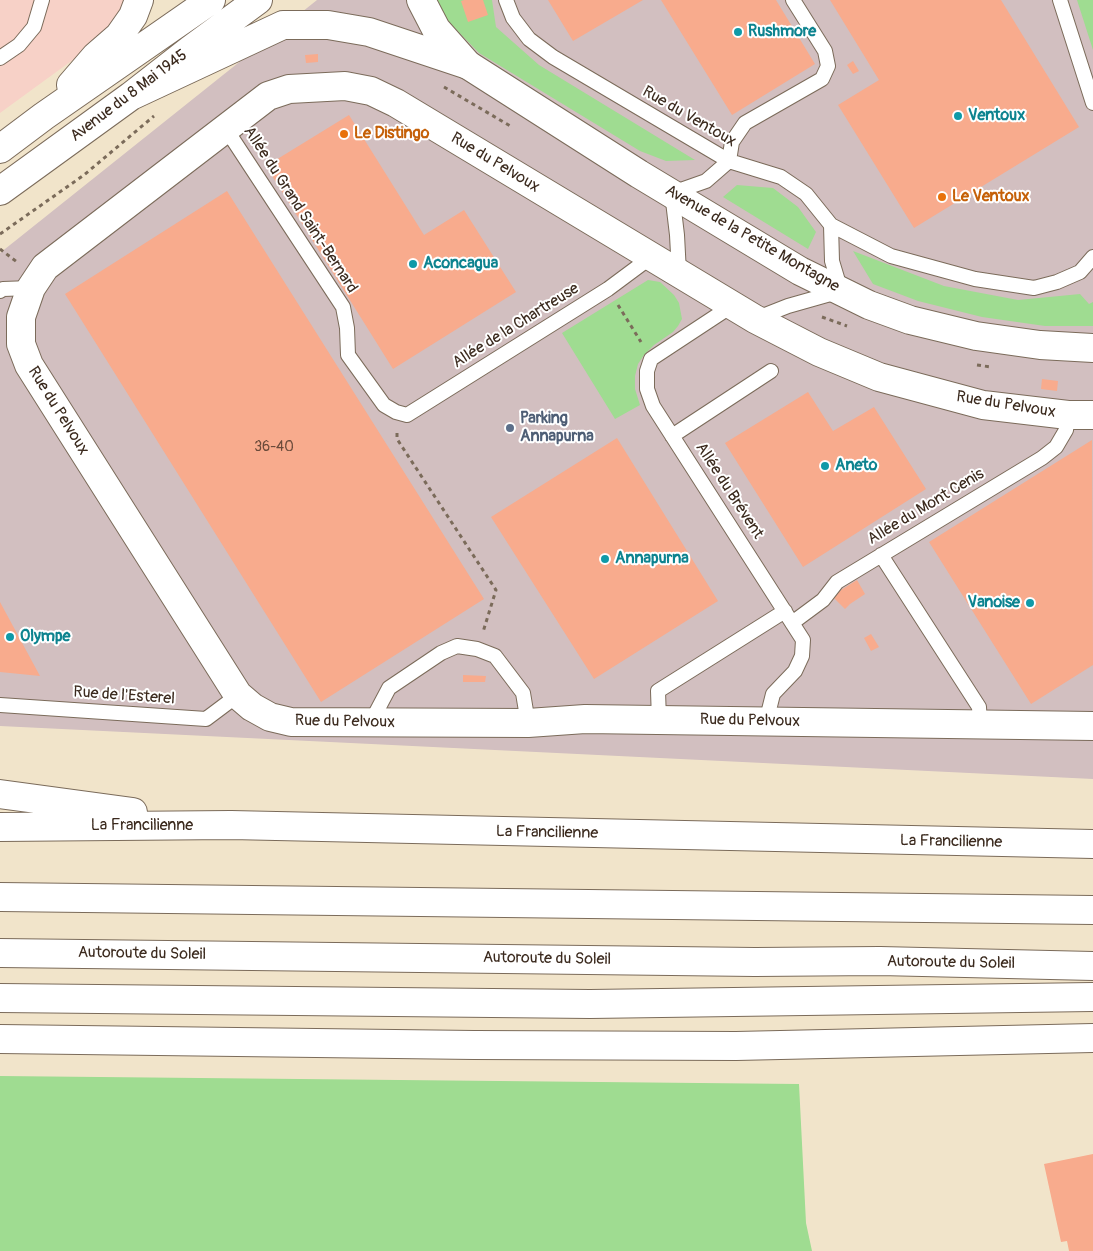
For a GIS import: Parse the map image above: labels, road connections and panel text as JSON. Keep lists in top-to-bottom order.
{
  "streets": {
    "main road": [
      "Avenue du 8 Mai 1945",
      "Rue du Pelvoux",
      "Avenue de la Petite Montagne",
      "La Francilienne",
      "Autoroute du Soleil"
    ],
    "lane": [
      "Rue du Ventoux",
      "Allée du Grand Saint-Bernard",
      "Allée de la Chartreuse",
      "Allée du Brévent",
      "Allée du Mont Cenis",
      "Rue de l'Esterel"
    ]
  },
  "crossings": [
    ["Rue du Pelvoux", "Allée du Grand Saint-Bernard"],
    ["Rue du Pelvoux", "Allée de la Chartreuse"],
    ["Rue du Pelvoux", "Allée du Brévent"],
    ["Rue du Pelvoux", "Allée du Mont Cenis"],
    ["Rue du Pelvoux", "Rue de l'Esterel"],
    ["Allée du Grand Saint-Bernard", "Allée de la Chartreuse"],
    ["Allée du Brévent", "Allée du Mont Cenis"]
  ],
  "places": [
    "Rushmore",
    "Ventoux",
    "Le Distingo",
    "Le Ventoux",
    "Aconcagua",
    "Parking Annapurna",
    "Aneto",
    "Annapurna",
    "Vanoise",
    "Olympe"
  ],
  "house_numbers": ["36-40"]
}
